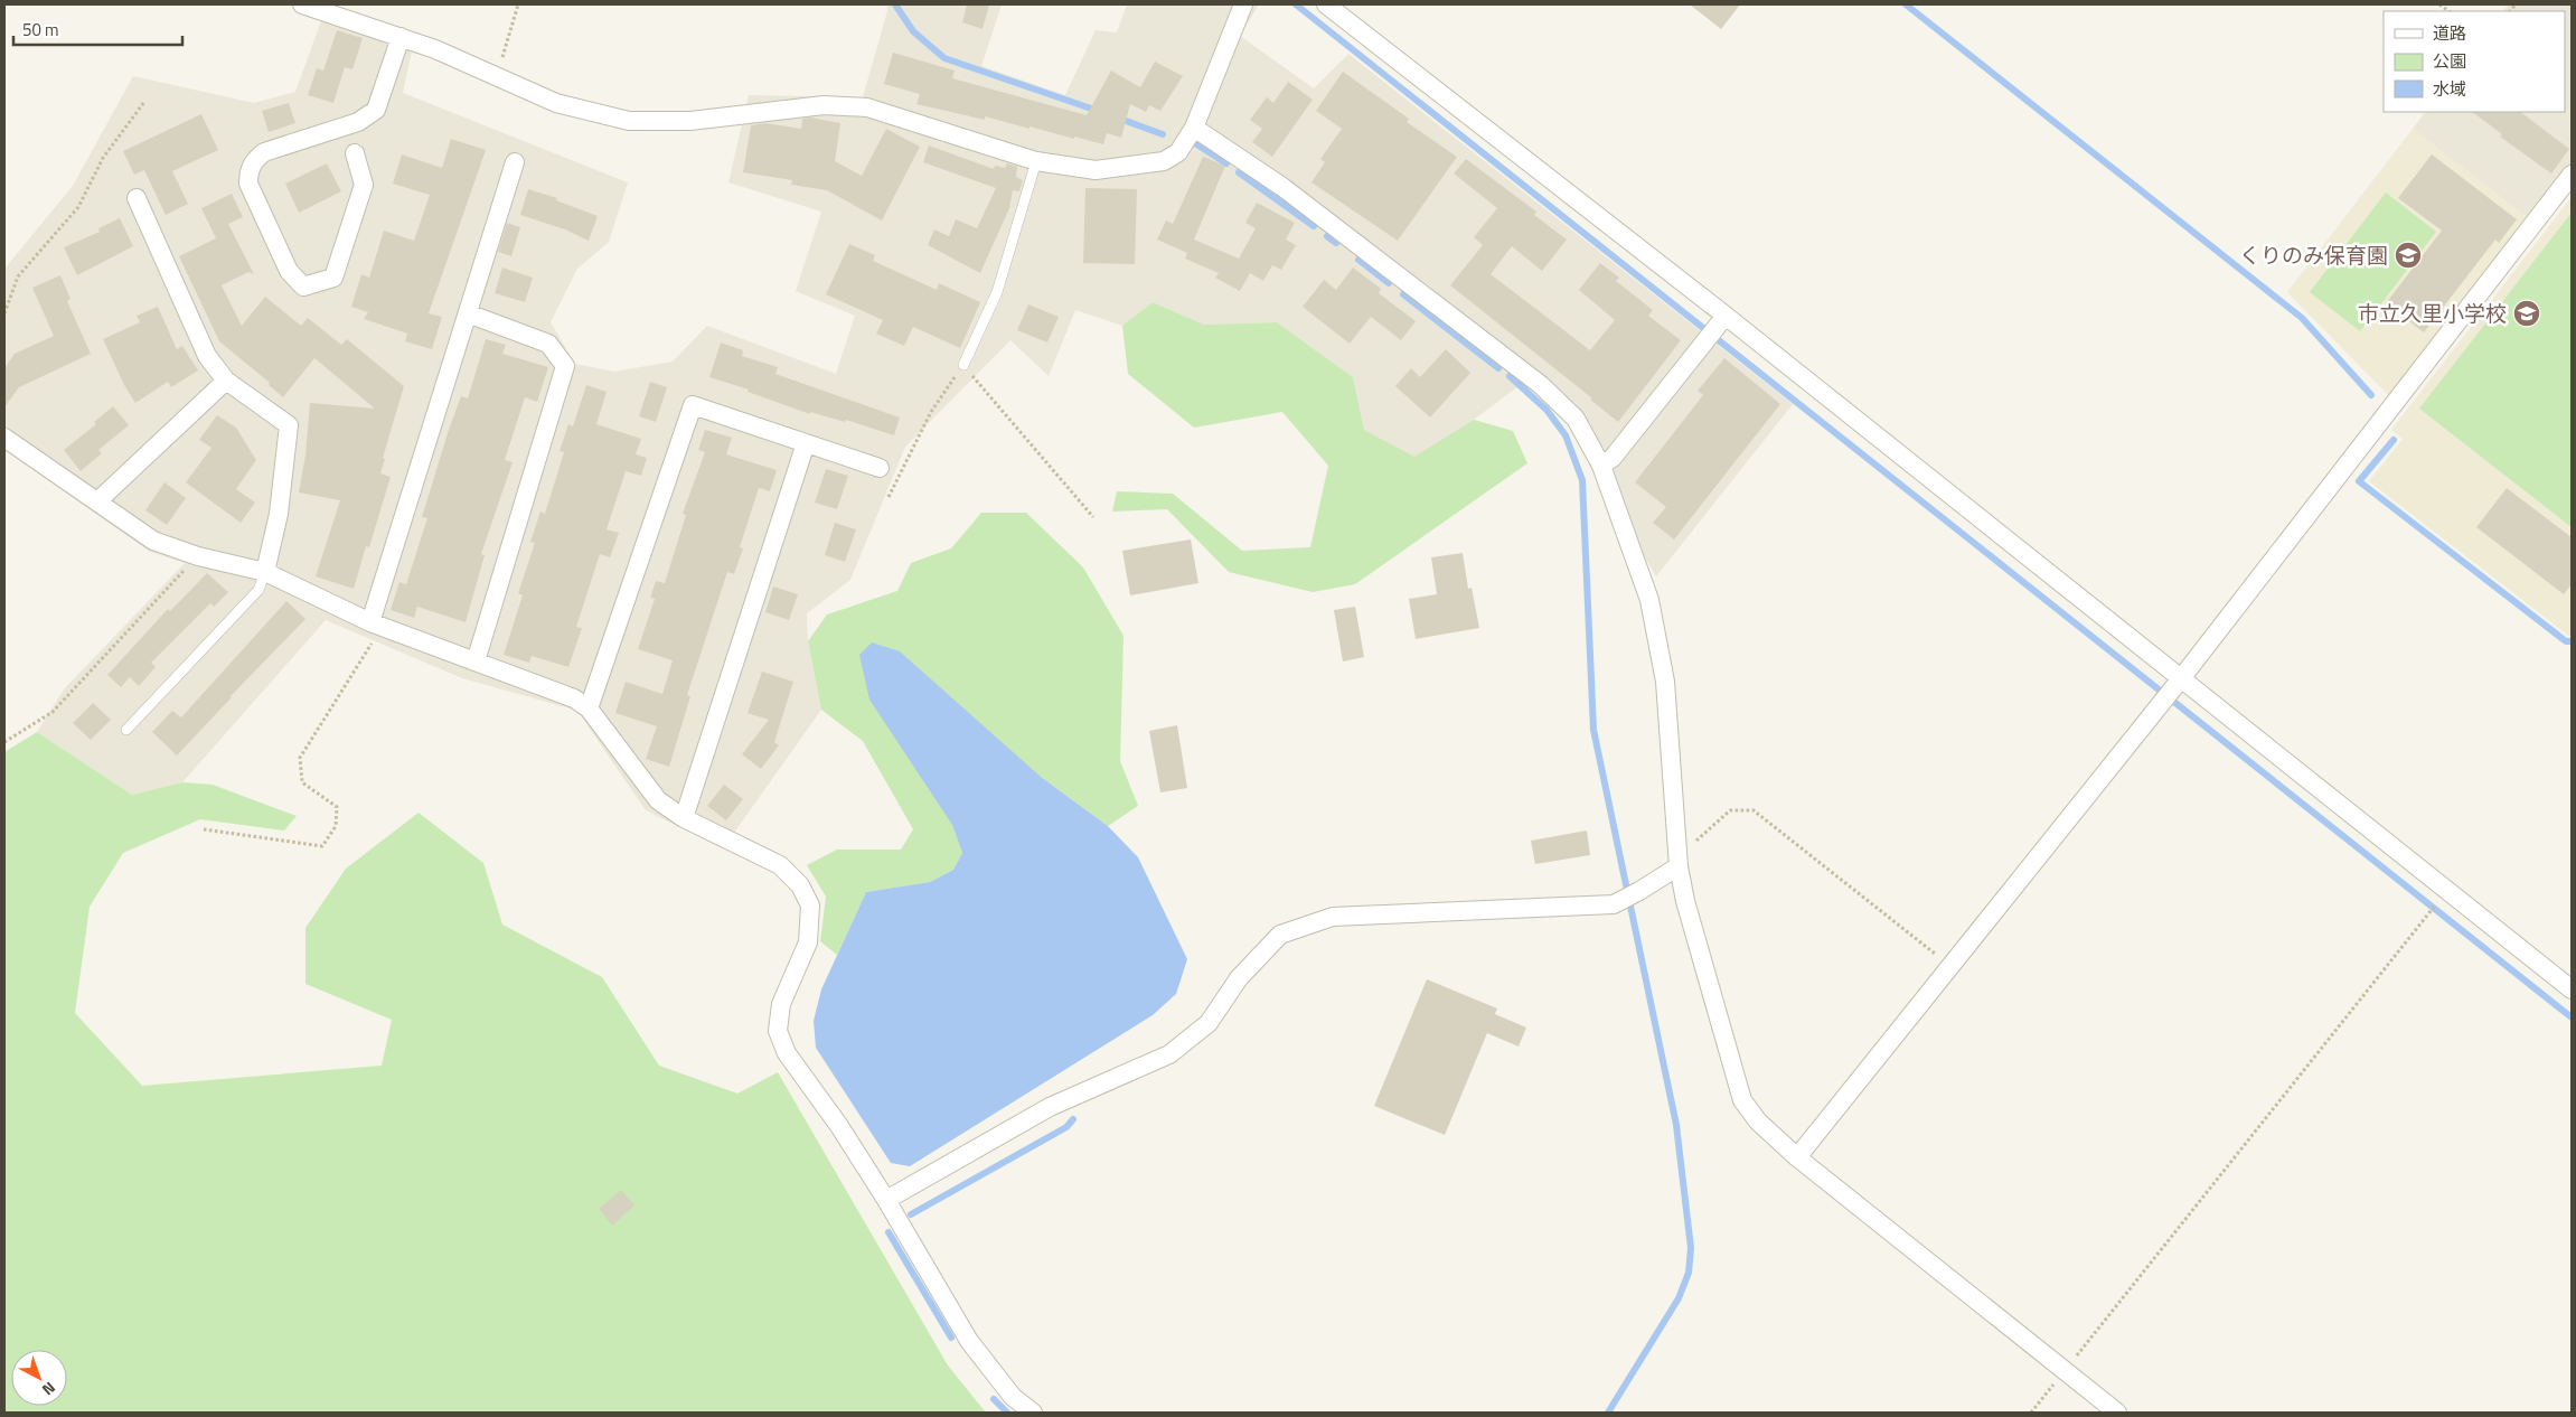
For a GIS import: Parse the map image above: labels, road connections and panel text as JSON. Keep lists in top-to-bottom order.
{
  "places": {
    "school or university": ["くりのみ保育園", "市立久里小学校"]
  },
  "legend": ["道路", "公園", "水域"],
  "scale_bar": "50 m",
  "north": "bottom right"
}
